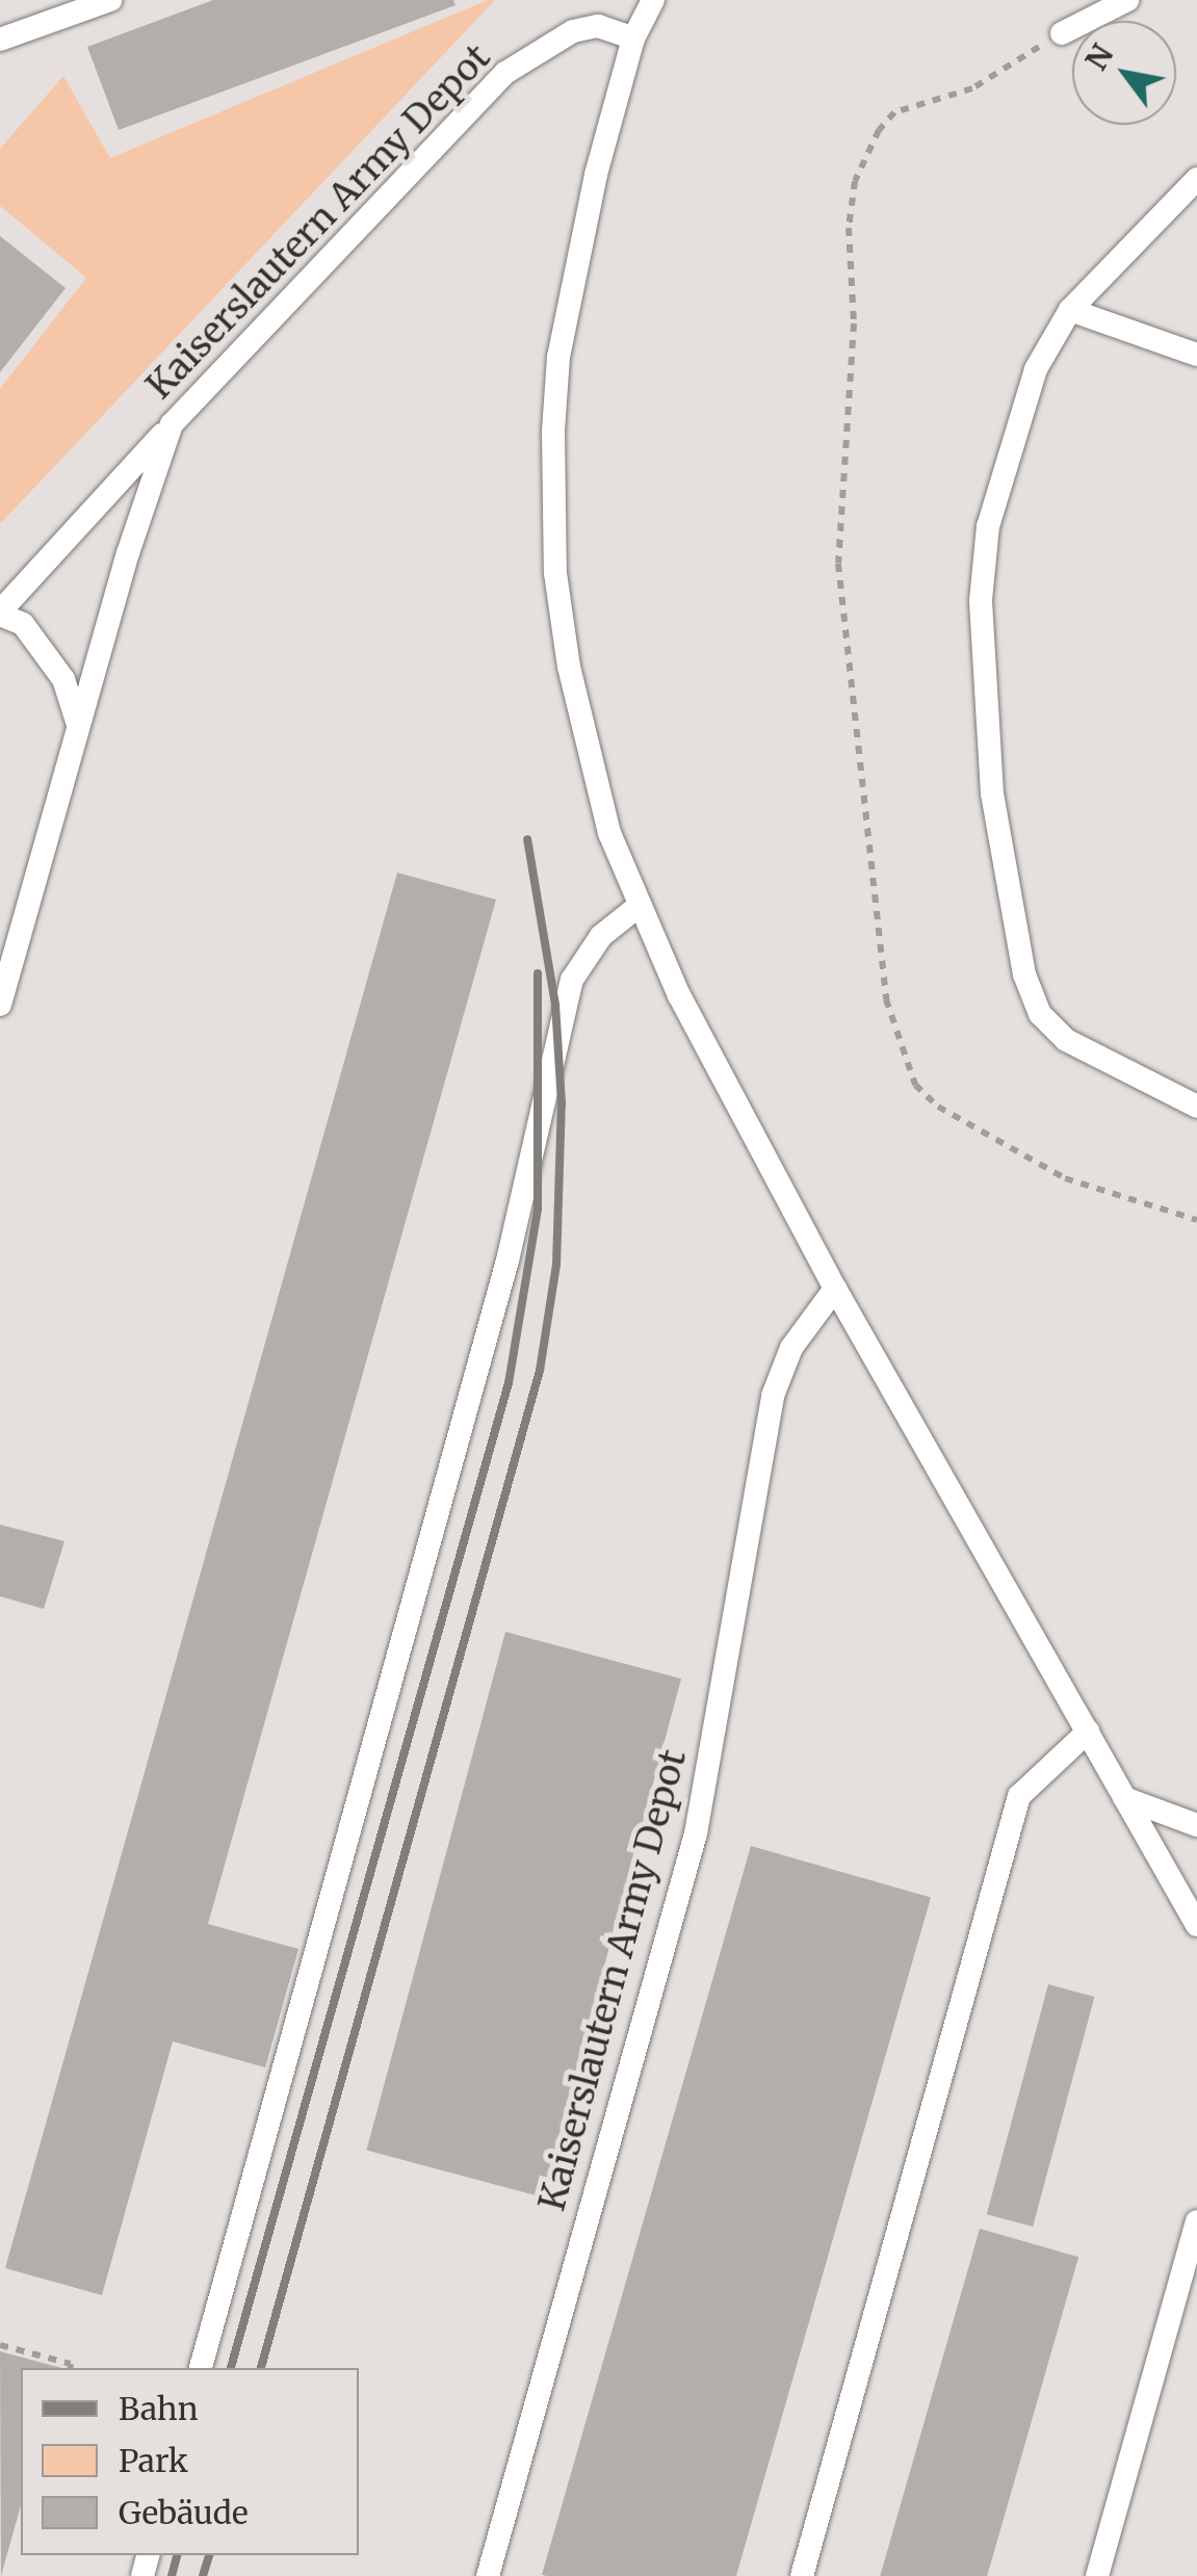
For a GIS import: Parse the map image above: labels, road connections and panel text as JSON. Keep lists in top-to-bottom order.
{
  "streets": {
    "lane": ["Kaiserslautern Army Depot"]
  },
  "legend": ["Bahn", "Park", "Gebäude"],
  "north": "top left"
}
